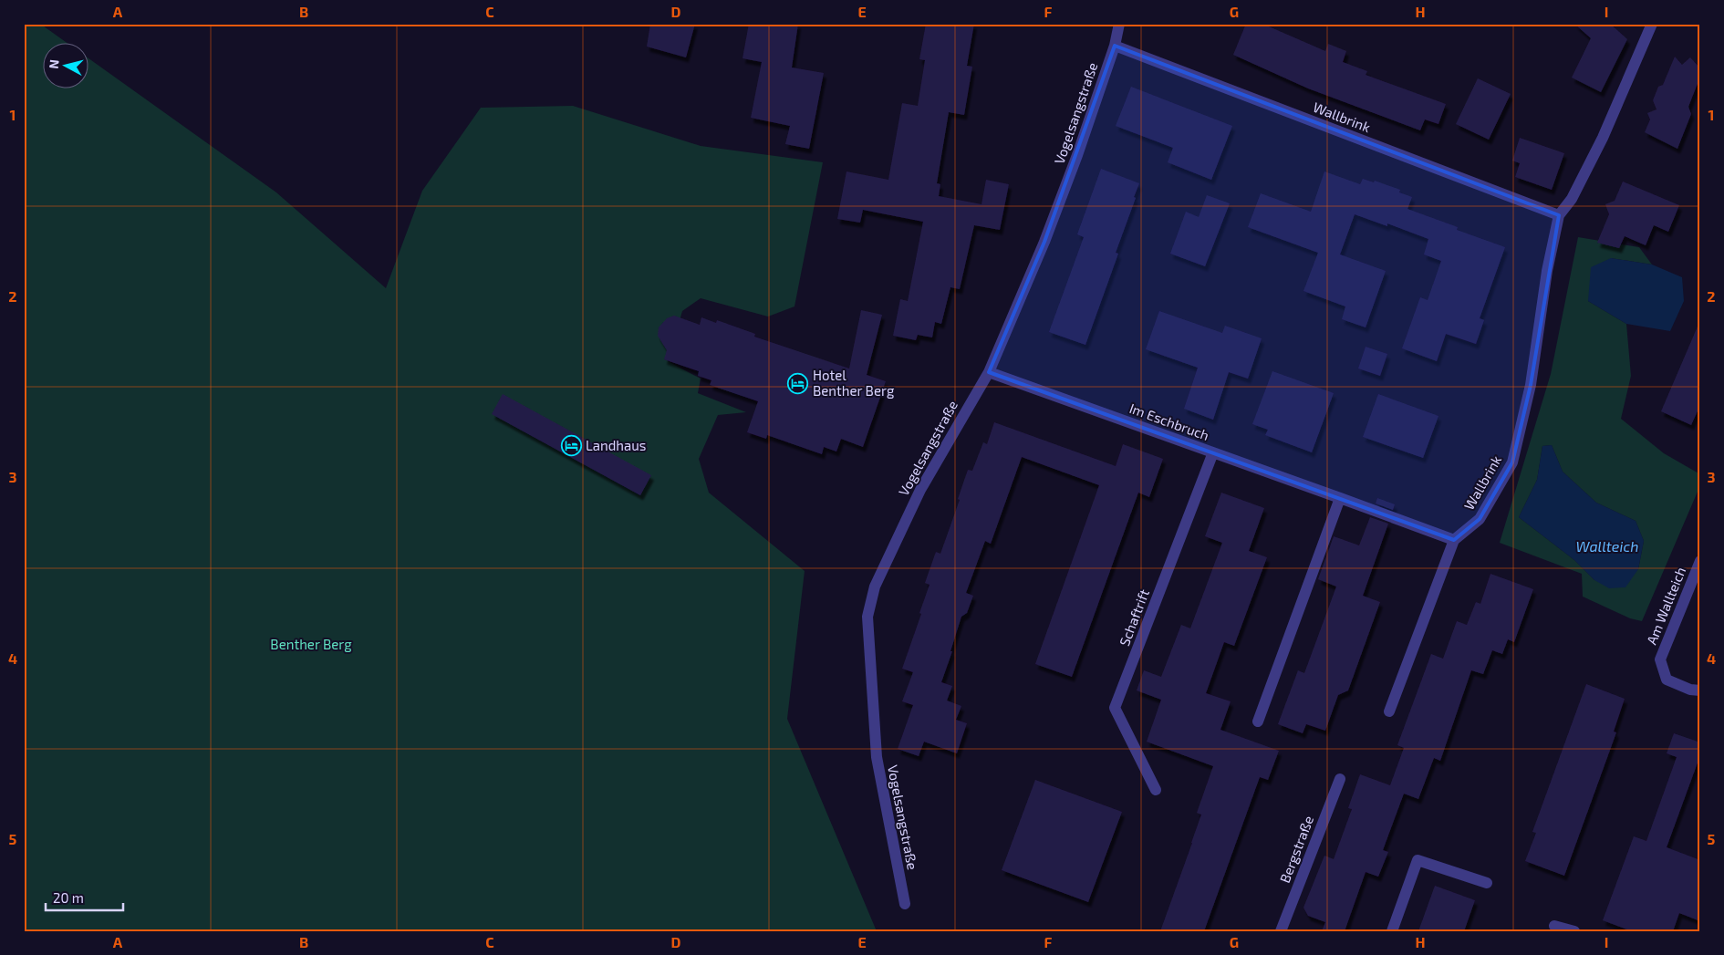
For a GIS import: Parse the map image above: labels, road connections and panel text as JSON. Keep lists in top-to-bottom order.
{
  "streets": {
    "street": [
      "Vogelsangstraße",
      "Wallbrink",
      "Im Eschbruch",
      "Am Wallteich",
      "Schaftrift",
      "Bergstraße"
    ]
  },
  "crossings": [
    ["Vogelsangstraße", "Wallbrink"],
    ["Vogelsangstraße", "Im Eschbruch"],
    ["Wallbrink", "Im Eschbruch"],
    ["Im Eschbruch", "Schaftrift"]
  ],
  "water": ["Wallteich"],
  "parks": ["Benther Berg"],
  "places": {
    "hotel": ["Hotel Benther Berg", "Landhaus"]
  },
  "scale_bar": "20 m",
  "north": "left",
  "grid": {
    "columns": [
      "A",
      "B",
      "C",
      "D",
      "E",
      "F",
      "G",
      "H",
      "I"
    ],
    "rows": [
      "1",
      "2",
      "3",
      "4",
      "5"
    ]
  }
}
